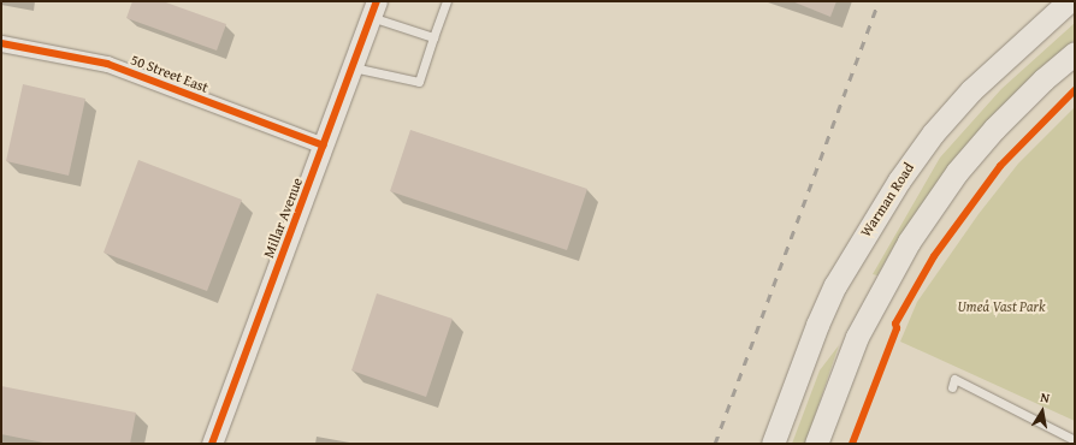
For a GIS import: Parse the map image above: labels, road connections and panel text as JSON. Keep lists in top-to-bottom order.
{
  "streets": {
    "main road": ["Warman Road"],
    "street": ["50 Street East", "Millar Avenue"]
  },
  "crossings": [
    ["50 Street East", "Millar Avenue"]
  ],
  "parks": ["Umeå Vast Park"],
  "north": "top"
}
